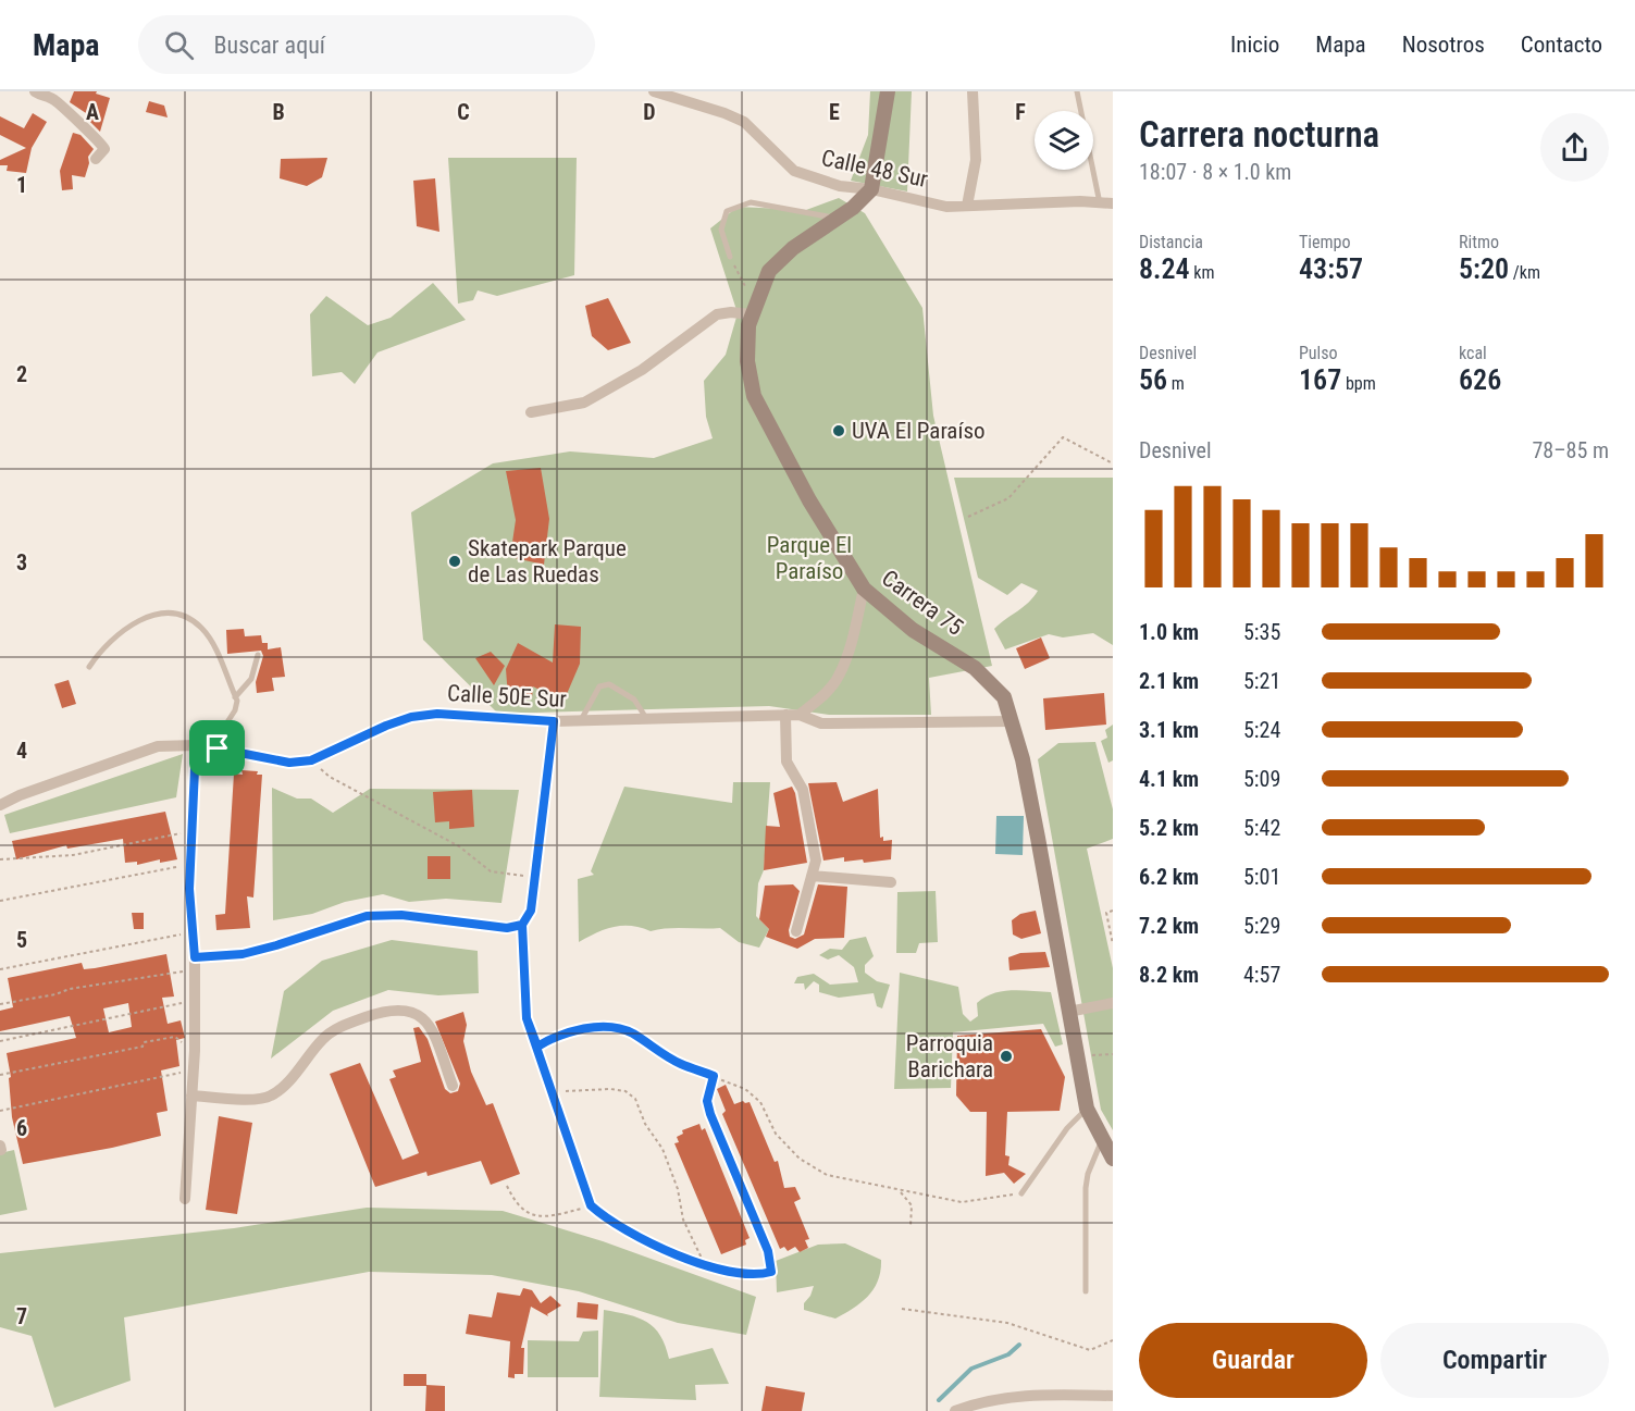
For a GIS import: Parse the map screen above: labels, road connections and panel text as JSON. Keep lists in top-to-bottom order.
{
  "streets": {
    "street": ["Calle 48 Sur", "Carrera 75", "Calle 50E Sur"]
  },
  "crossings": [
    ["Calle 48 Sur", "Carrera 75"],
    ["Carrera 75", "Calle 50E Sur"]
  ],
  "parks": ["Parque El Paraíso"],
  "places": ["UVA El Paraíso", "Skatepark Parque de Las Ruedas", "Parroquia Barichara"],
  "page": {
    "header": "Mapa",
    "search": "Buscar aquí",
    "nav": [
      "Inicio",
      "Mapa",
      "Nosotros",
      "Contacto"
    ],
    "heading": ["Carrera nocturna", "18:07 · 8 × 1.0 km"],
    "stats": [
      ["Distancia", "8.24 km"],
      ["Tiempo", "43:57"],
      ["Ritmo", "5:20 /km"],
      ["Desnivel", "56 m"],
      ["Pulso", "167 bpm"],
      ["kcal", "626"]
    ],
    "chart": ["Desnivel", "78–85 m"],
    "list": [
      {
        "name": "1.0 km",
        "note": "5:35"
      },
      {
        "name": "2.1 km",
        "note": "5:21"
      },
      {
        "name": "3.1 km",
        "note": "5:24"
      },
      {
        "name": "4.1 km",
        "note": "5:09"
      },
      {
        "name": "5.2 km",
        "note": "5:42"
      },
      {
        "name": "6.2 km",
        "note": "5:01"
      },
      {
        "name": "7.2 km",
        "note": "5:29"
      },
      {
        "name": "8.2 km",
        "note": "4:57"
      }
    ],
    "buttons": ["Guardar", "Compartir"]
  },
  "grid": {
    "columns": [
      "A",
      "B",
      "C",
      "D",
      "E",
      "F"
    ],
    "rows": [
      "1",
      "2",
      "3",
      "4",
      "5",
      "6",
      "7"
    ]
  }
}
